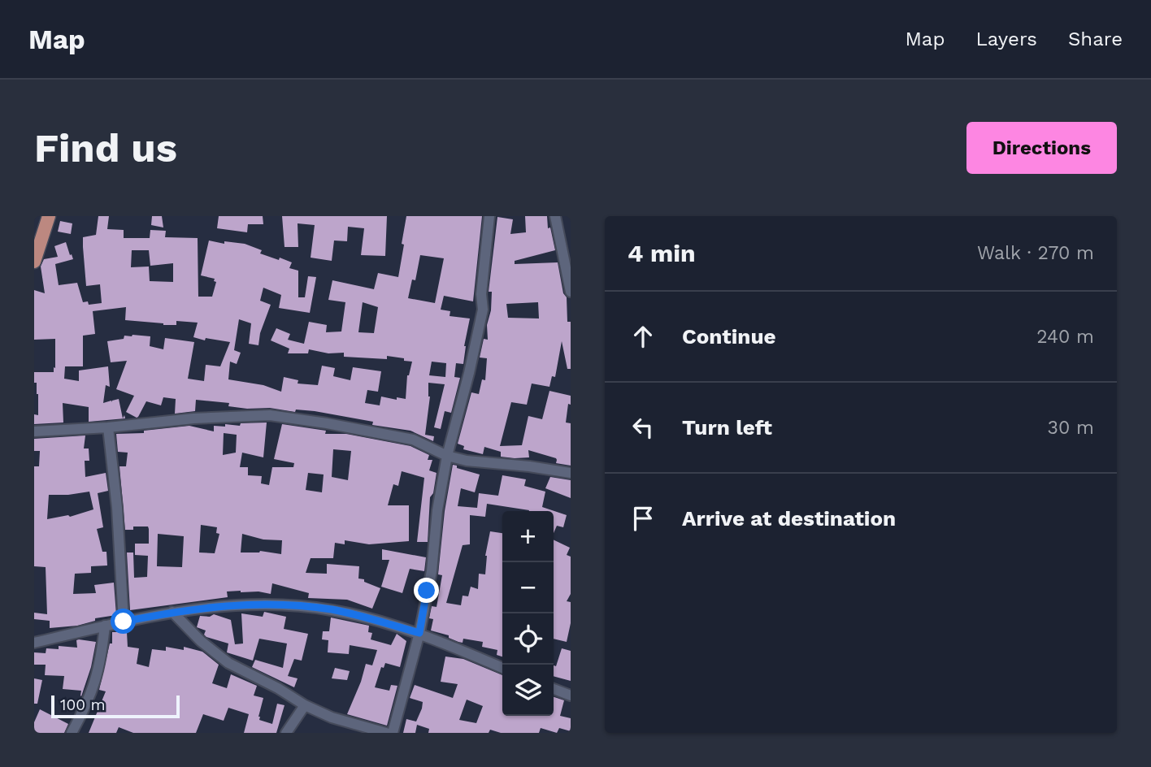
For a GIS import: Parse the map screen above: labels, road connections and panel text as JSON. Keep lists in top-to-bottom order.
{
  "scale_bar": "100 m",
  "page": {
    "header": "Map",
    "nav": ["Map", "Layers", "Share"],
    "buttons": "Directions",
    "title": "Find us",
    "heading": ["4 min", "Walk · 270 m"],
    "list": [
      ["Continue", "240 m"],
      ["Turn left", "30 m"],
      "Arrive at destination"
    ],
    "map_buttons": ["+", "−"],
    "scale": "100 m"
  }
}
